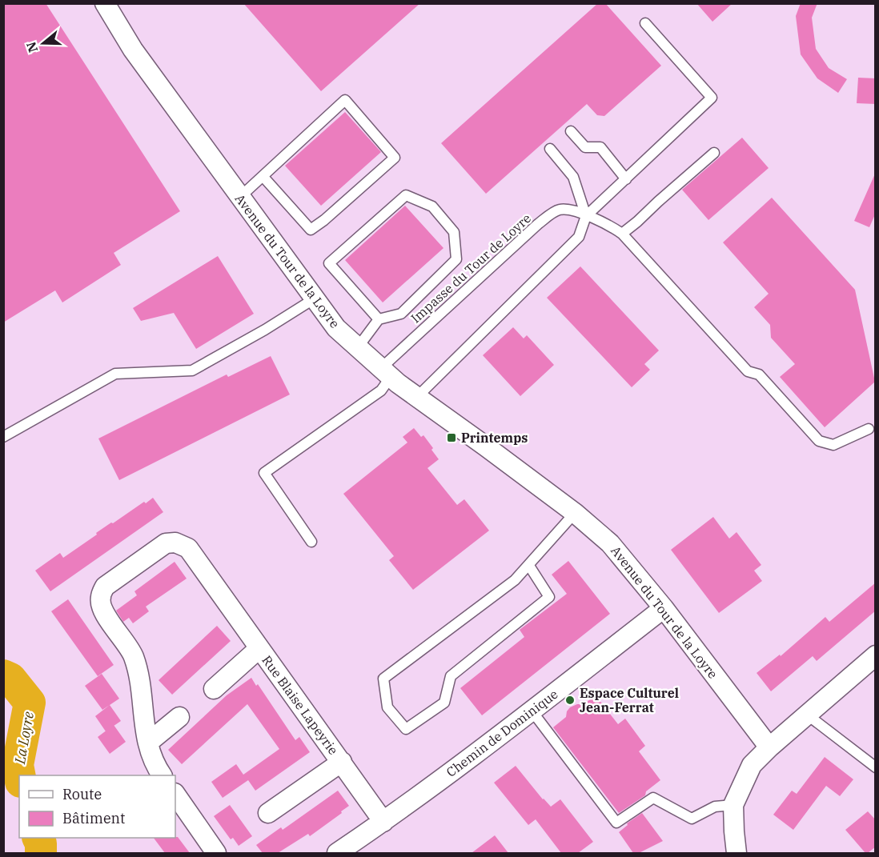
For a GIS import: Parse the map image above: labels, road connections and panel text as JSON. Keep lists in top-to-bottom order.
{
  "streets": {
    "street": ["Avenue du Tour de la Loyre", "Rue Blaise Lapeyrie", "Chemin de Dominique"],
    "lane": ["Impasse du Tour de Loyre"]
  },
  "crossings": [
    ["Avenue du Tour de la Loyre", "Impasse du Tour de Loyre"],
    ["Avenue du Tour de la Loyre", "Chemin de Dominique"],
    ["Rue Blaise Lapeyrie", "Chemin de Dominique"]
  ],
  "water": ["La Loyre"],
  "places": {
    "transit": ["Printemps"],
    "other": ["Espace Culturel Jean-Ferrat"]
  },
  "legend": ["Route", "Bâtiment"],
  "north": "left"
}
